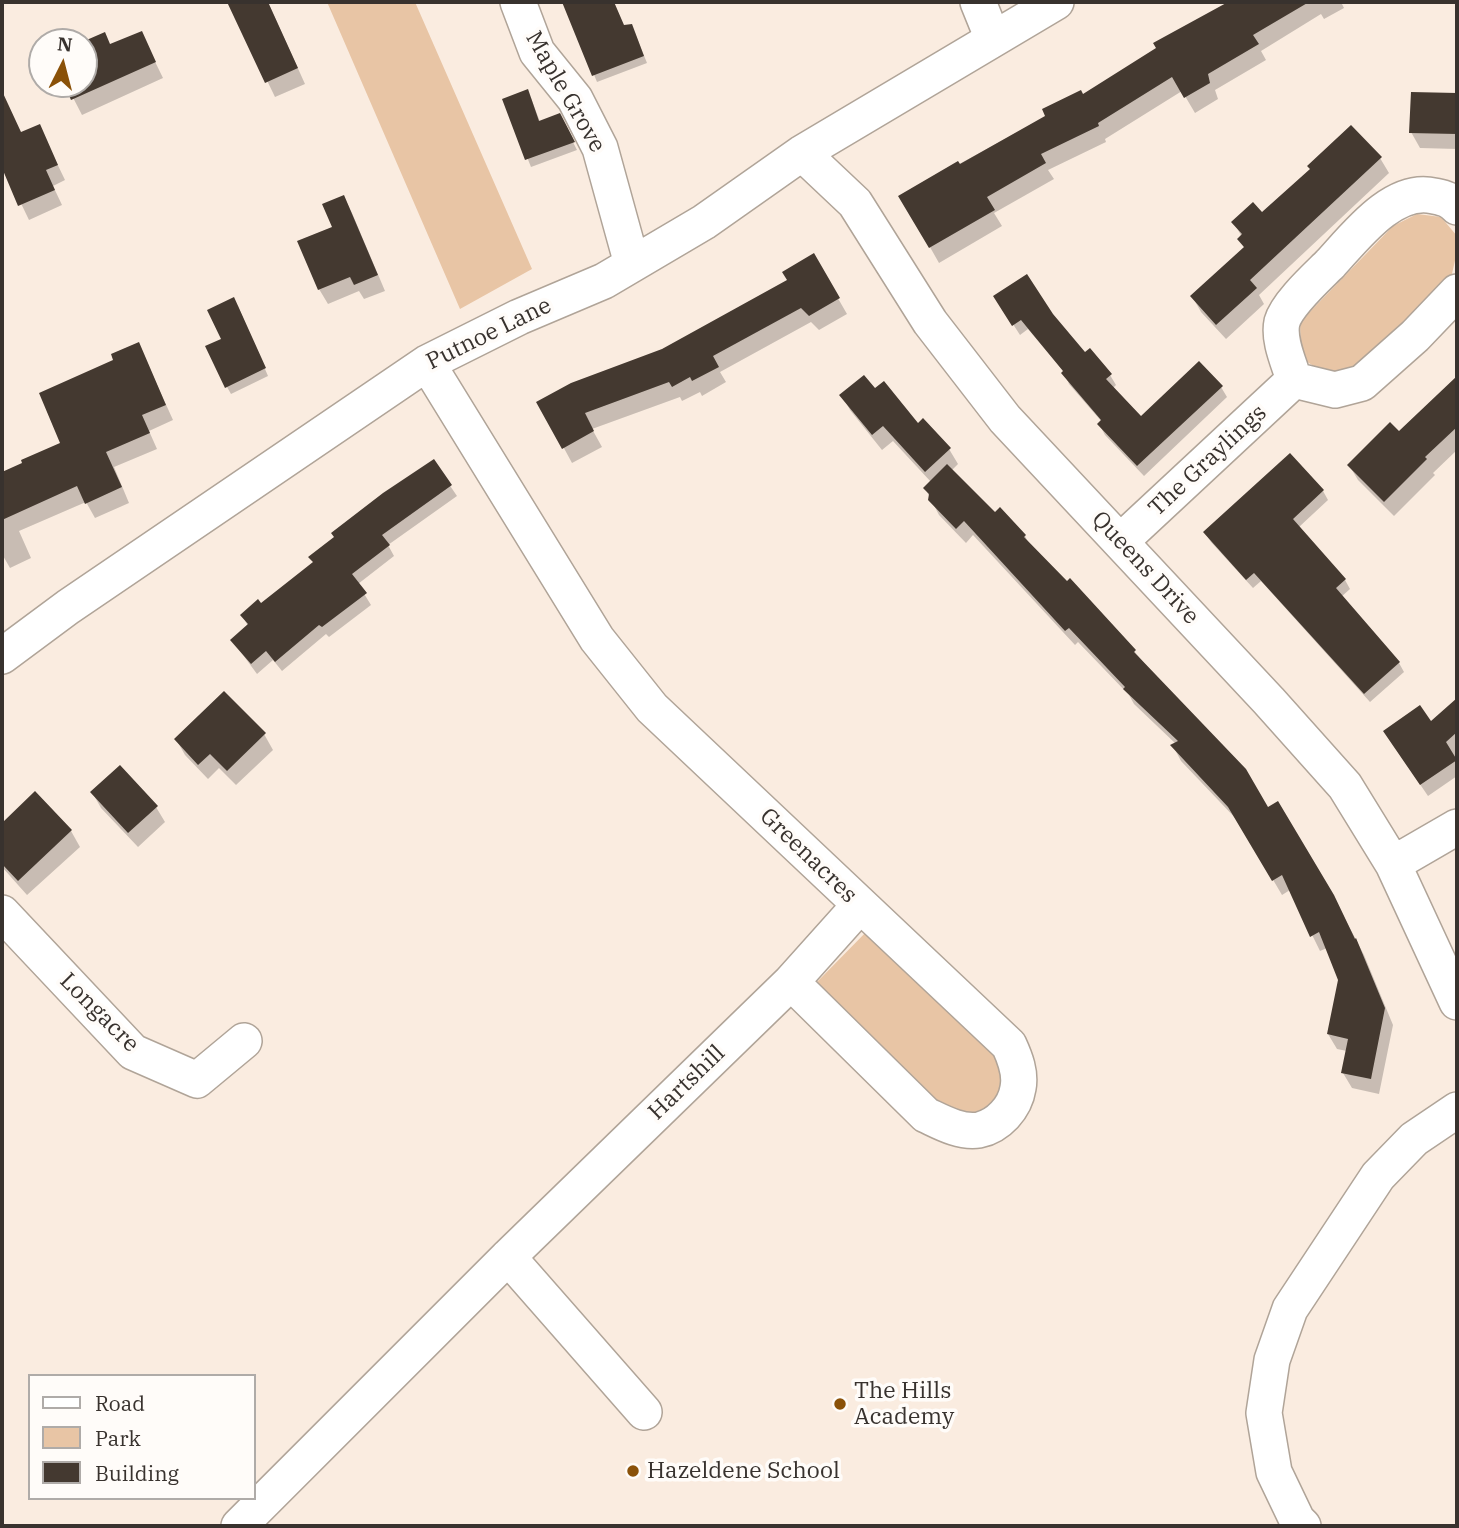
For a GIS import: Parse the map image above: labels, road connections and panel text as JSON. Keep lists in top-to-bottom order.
{
  "streets": {
    "street": [
      "Maple Grove",
      "Putnoe Lane",
      "The Graylings",
      "Queens Drive",
      "Greenacres",
      "Longacre",
      "Hartshill"
    ]
  },
  "crossings": [
    ["Maple Grove", "Putnoe Lane"],
    ["Putnoe Lane", "Queens Drive"],
    ["Putnoe Lane", "Greenacres"],
    ["The Graylings", "Queens Drive"],
    ["Greenacres", "Hartshill"]
  ],
  "places": ["The Hills Academy", "Hazeldene School"],
  "legend": ["Road", "Park", "Building"],
  "north": "top"
}
